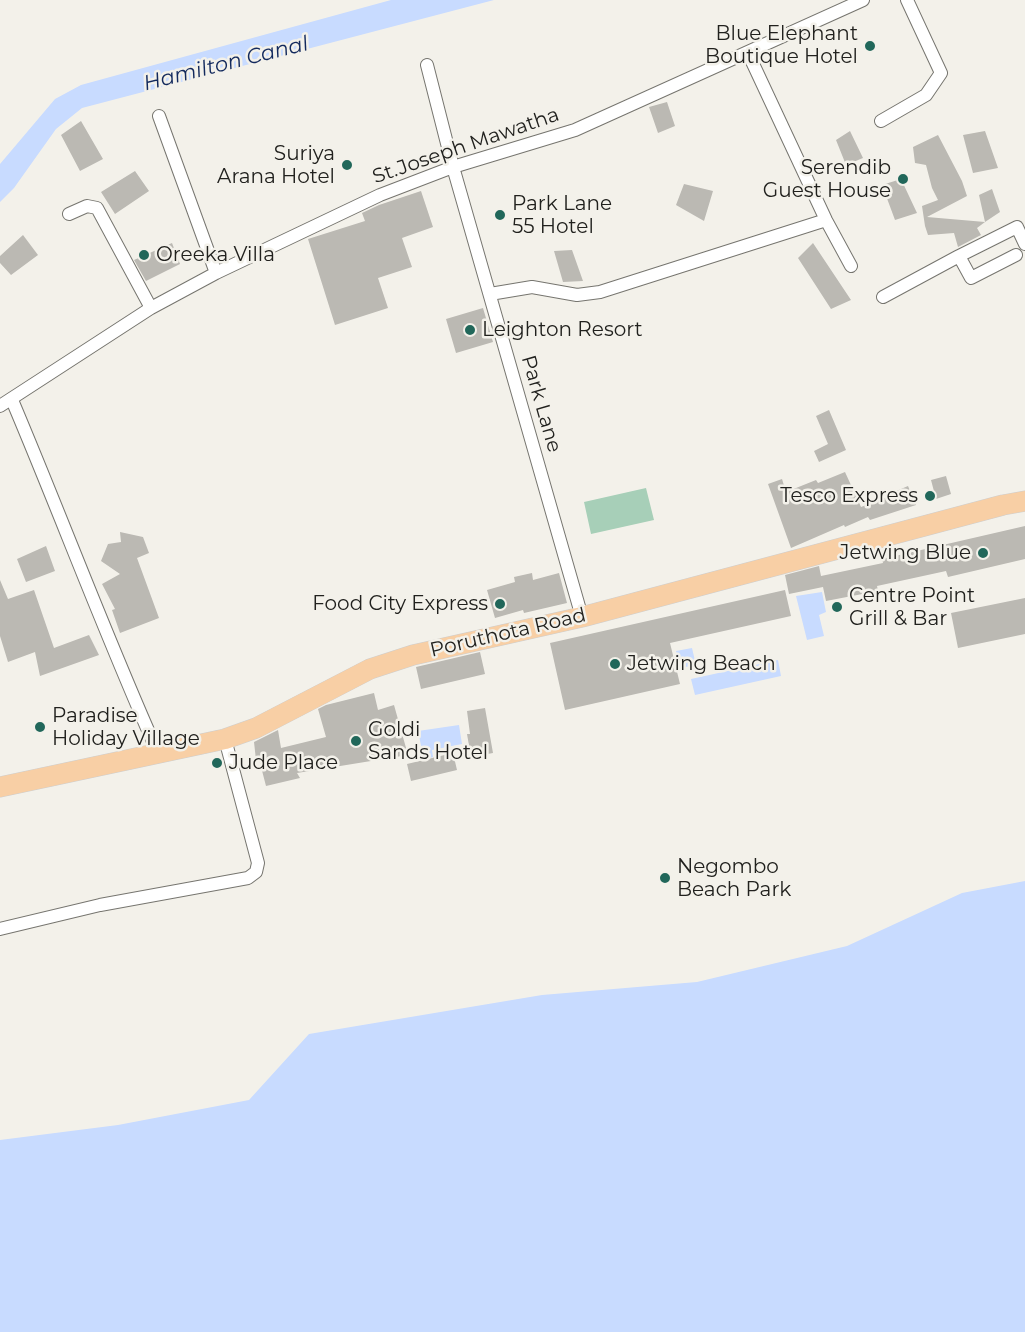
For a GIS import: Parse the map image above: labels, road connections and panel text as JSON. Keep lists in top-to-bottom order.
{
  "streets": {
    "main road": ["Poruthota Road"],
    "street": ["St.Joseph Mawatha", "Park Lane"]
  },
  "crossings": [
    ["St.Joseph Mawatha", "Park Lane"],
    ["Park Lane", "Poruthota Road"]
  ],
  "water": ["Hamilton Canal"],
  "places": [
    "Blue Elephant Boutique Hotel",
    "Suriya Arana Hotel",
    "Serendib Guest House",
    "Park Lane 55 Hotel",
    "Oreeka Villa",
    "Leighton Resort",
    "Tesco Express",
    "Jetwing Blue",
    "Food City Express",
    "Centre Point Grill & Bar",
    "Jetwing Beach",
    "Paradise Holiday Village",
    "Goldi Sands Hotel",
    "Jude Place",
    "Negombo Beach Park"
  ]
}
